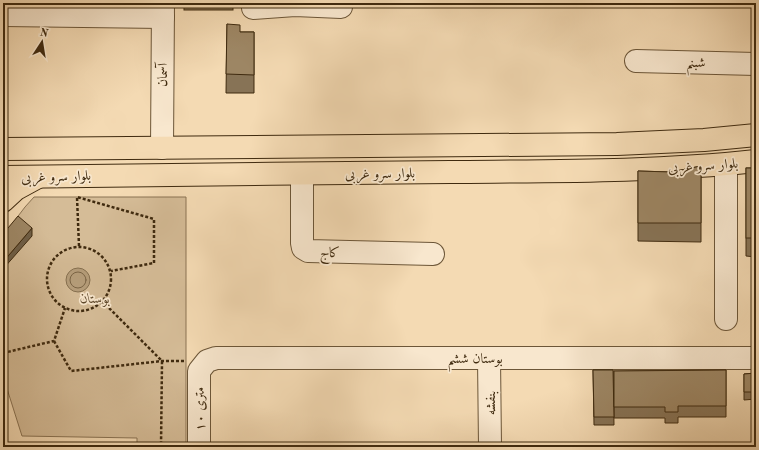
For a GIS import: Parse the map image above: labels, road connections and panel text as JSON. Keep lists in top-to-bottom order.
{
  "streets": {
    "main road": ["بلوار سرو غربی"],
    "street": [
      "شبنم",
      "آسمان",
      "کاج",
      "بوستان ششم",
      "بنفشه",
      "۱۰ متری"
    ]
  },
  "crossings": [
    ["آسمان", "بلوار سرو غربی"],
    ["بلوار سرو غربی", "کاج"],
    ["بوستان ششم", "بنفشه"],
    ["بوستان ششم", "۱۰ متری"]
  ],
  "parks": ["بوستان"],
  "north": "top"
}
